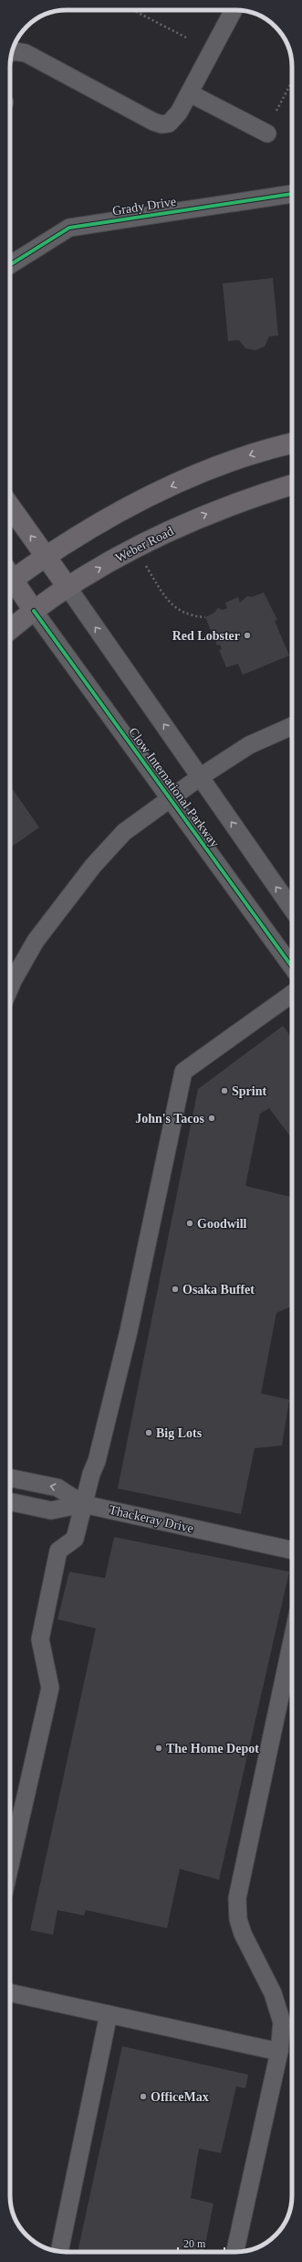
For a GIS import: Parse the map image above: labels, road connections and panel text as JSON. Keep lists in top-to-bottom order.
{
  "streets": {
    "main road": ["Weber Road"],
    "street": ["Grady Drive", "Clow International Parkway", "Thackeray Drive"]
  },
  "crossings": [
    ["Weber Road", "Clow International Parkway"]
  ],
  "places": [
    "Red Lobster",
    "Sprint",
    "John's Tacos",
    "Goodwill",
    "Osaka Buffet",
    "Big Lots",
    "The Home Depot",
    "OfficeMax"
  ],
  "scale_bar": "20 m"
}
